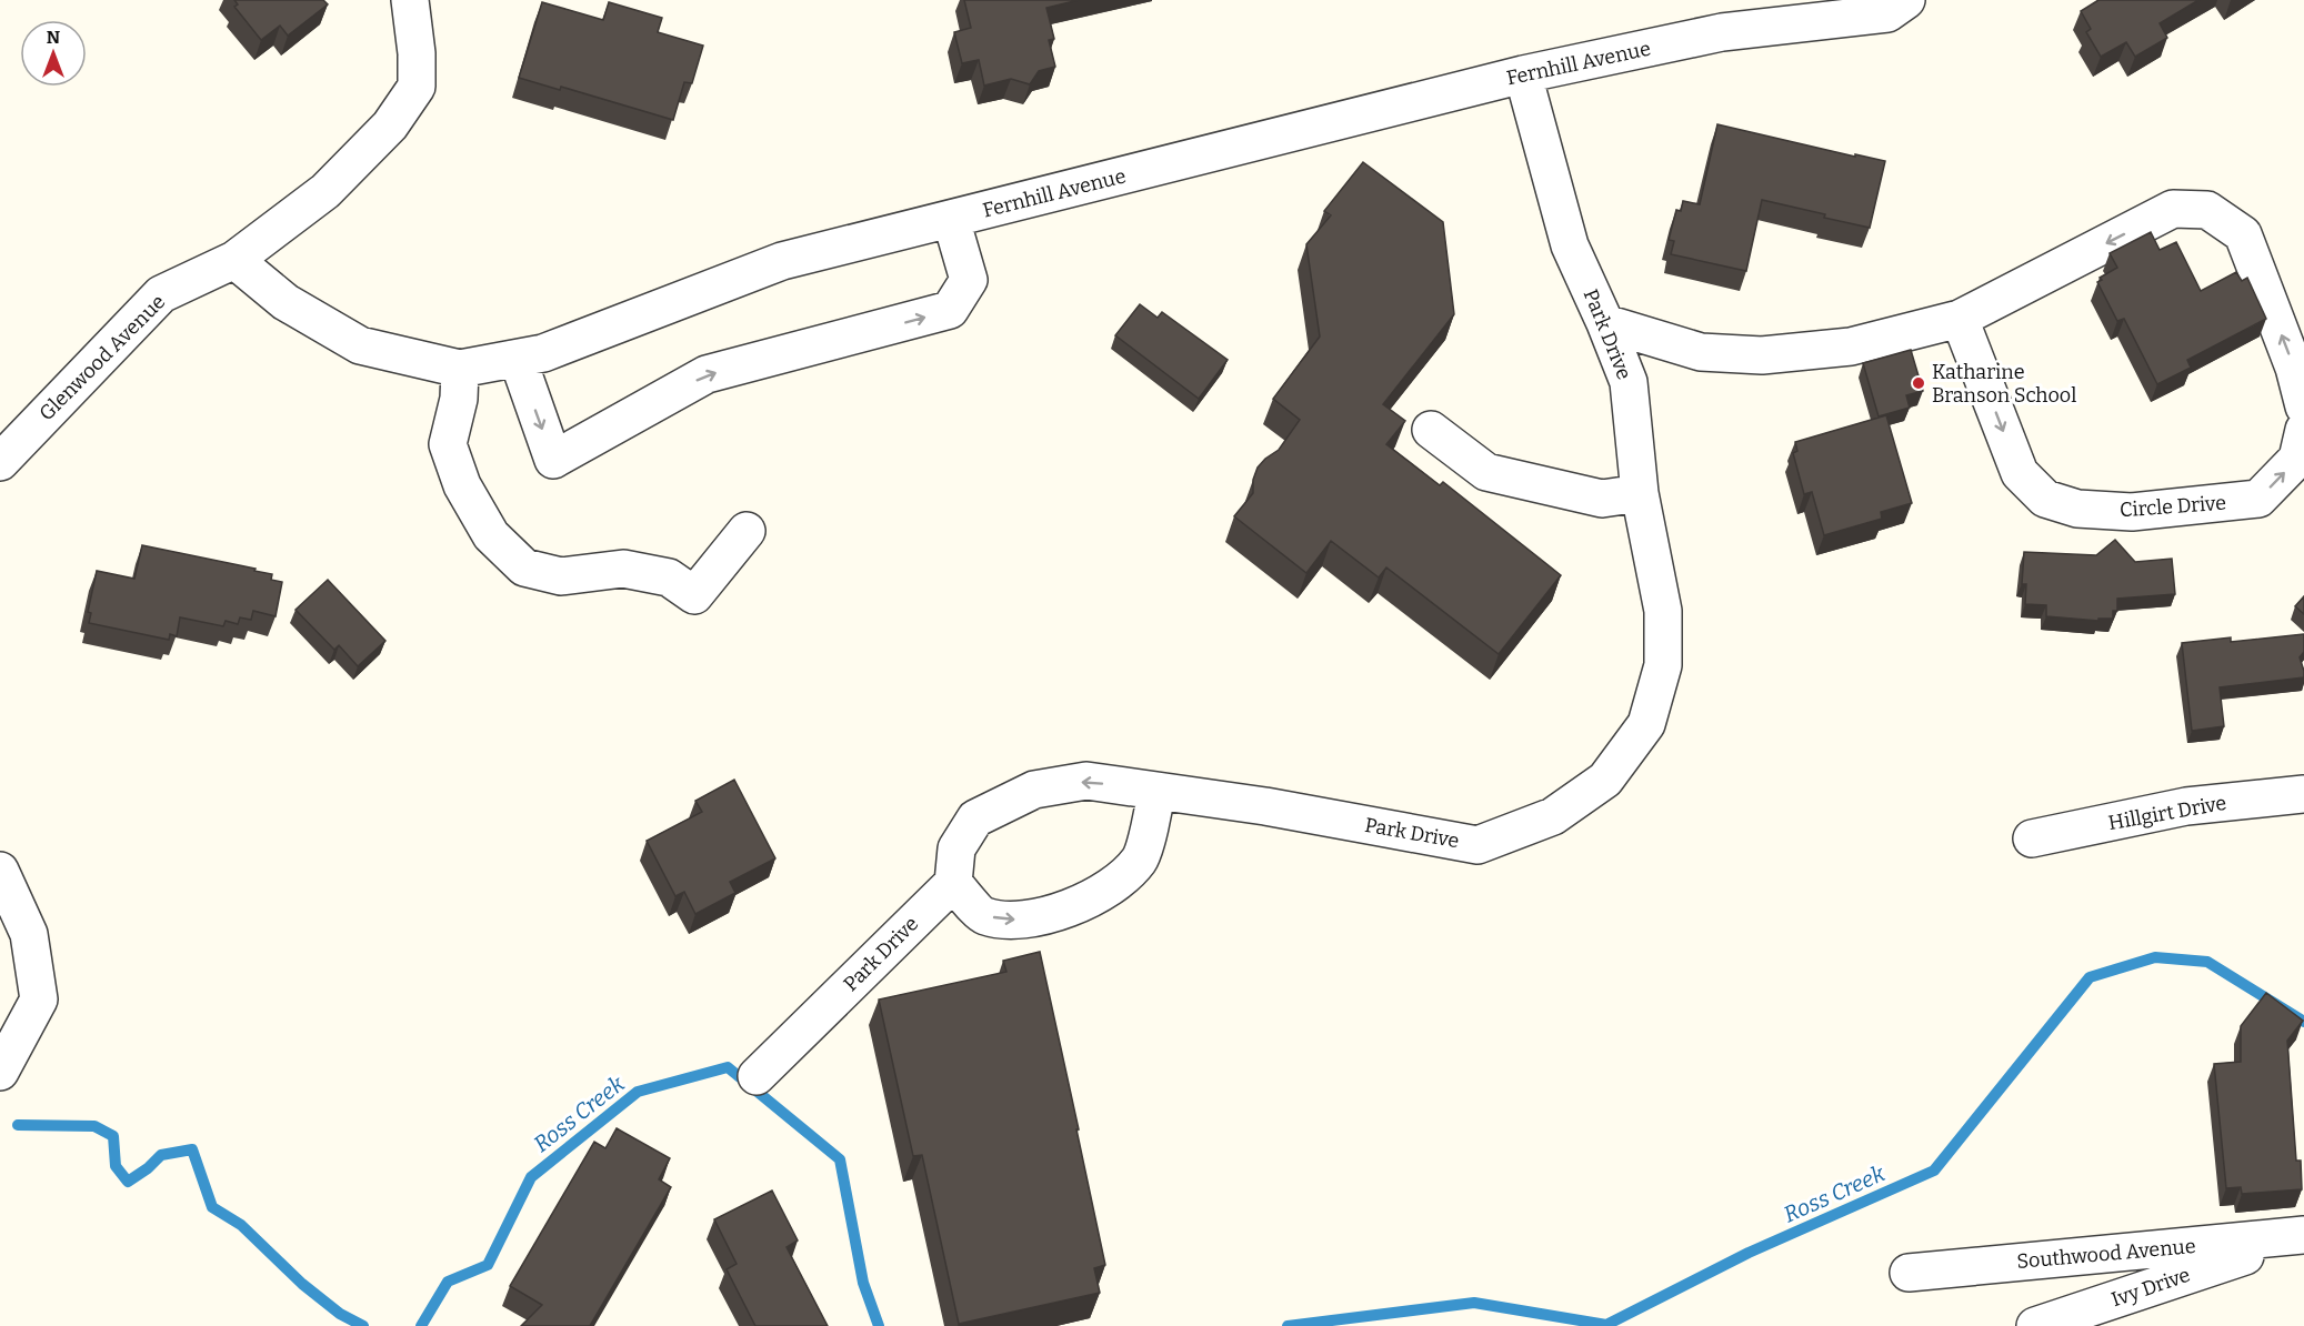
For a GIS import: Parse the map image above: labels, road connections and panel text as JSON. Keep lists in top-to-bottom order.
{
  "streets": {
    "street": [
      "Fernhill Avenue",
      "Park Drive",
      "Glenwood Avenue",
      "Circle Drive",
      "Hillgirt Drive",
      "Southwood Avenue",
      "Ivy Drive"
    ]
  },
  "crossings": [
    ["Fernhill Avenue", "Park Drive"],
    ["Fernhill Avenue", "Glenwood Avenue"],
    ["Southwood Avenue", "Ivy Drive"]
  ],
  "water": ["Ross Creek"],
  "places": ["Katharine Branson School"],
  "north": "top"
}
